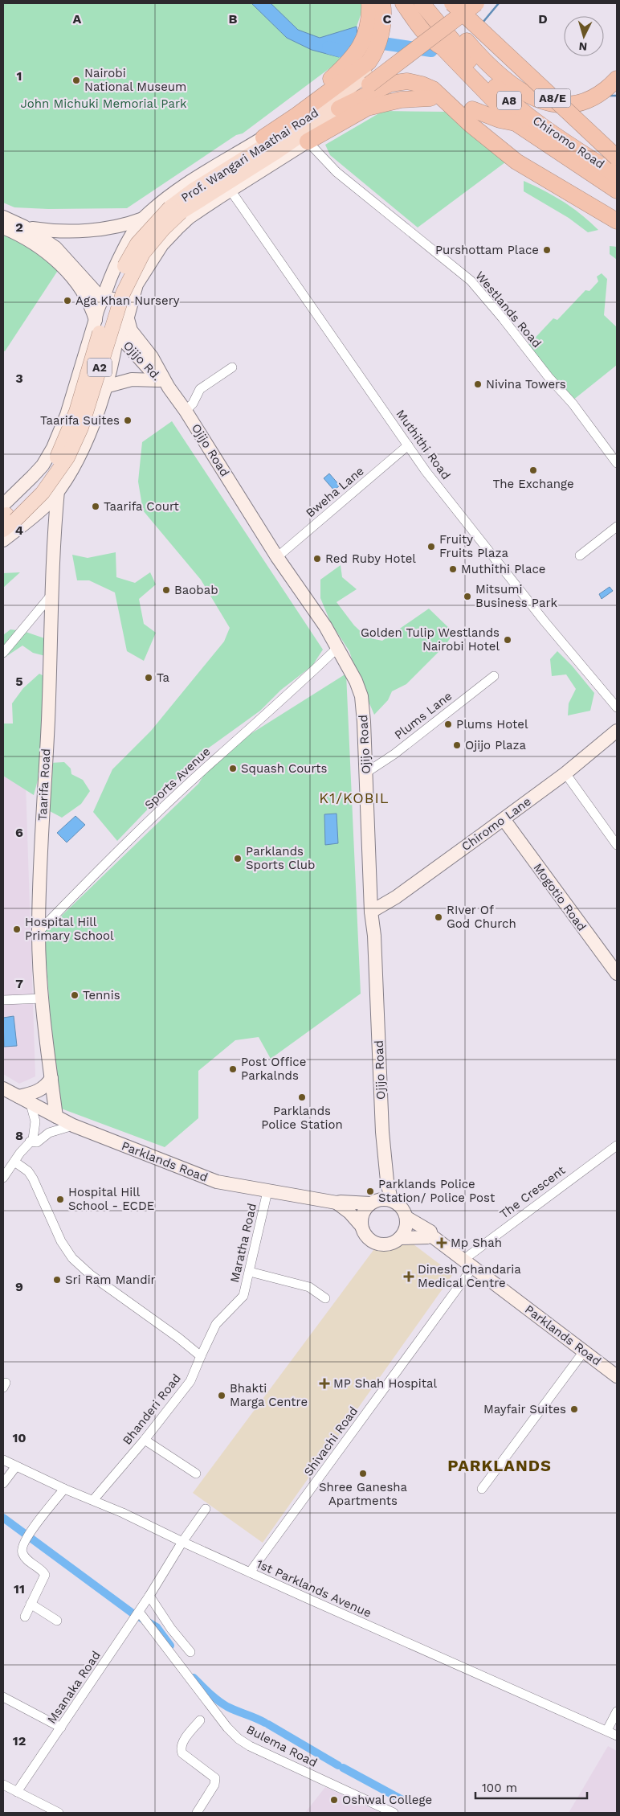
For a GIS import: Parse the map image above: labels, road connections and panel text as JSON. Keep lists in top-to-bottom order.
{
  "streets": {
    "highway": ["A8/E", "A8", "Chiromo Road"],
    "main road": [
      "Prof. Wangari Maathai Road",
      "Ojijo Rd.",
      "A2",
      "Ojijo Road",
      "Taarifa Road",
      "Chiromo Lane",
      "Mogotio Road",
      "Parklands Road"
    ],
    "street": [
      "Westlands Road",
      "Muthithi Road",
      "Bweha Lane",
      "Plums Lane",
      "Sports Avenue",
      "The Crescent",
      "Maratha Road",
      "Bhanderi Road",
      "Shivachi Road",
      "1st Parklands Avenue",
      "Msanaka Road",
      "Bulema Road"
    ]
  },
  "crossings": [
    ["Prof. Wangari Maathai Road", "Westlands Road"],
    ["Prof. Wangari Maathai Road", "Ojijo Rd."],
    ["Prof. Wangari Maathai Road", "Muthithi Road"],
    ["Ojijo Rd.", "Ojijo Road"],
    ["Muthithi Road", "Bweha Lane"],
    ["Ojijo Road", "Bweha Lane"],
    ["Ojijo Road", "Plums Lane"],
    ["Ojijo Road", "Sports Avenue"],
    ["Ojijo Road", "Chiromo Lane"],
    ["Ojijo Road", "Parklands Road"],
    ["Sports Avenue", "Taarifa Road"],
    ["Taarifa Road", "Parklands Road"],
    ["Chiromo Lane", "Mogotio Road"],
    ["Parklands Road", "The Crescent"],
    ["Parklands Road", "Maratha Road"],
    ["Parklands Road", "Shivachi Road"],
    ["The Crescent", "Shivachi Road"],
    ["Maratha Road", "Bhanderi Road"],
    ["Bhanderi Road", "1st Parklands Avenue"],
    ["Shivachi Road", "1st Parklands Avenue"],
    ["1st Parklands Avenue", "Msanaka Road"],
    ["Msanaka Road", "Bulema Road"]
  ],
  "districts": ["K1/KOBIL", "PARKLANDS"],
  "parks": ["John Michuki Memorial Park"],
  "places": {
    "other": [
      "Nairobi National Museum",
      "Purshottam Place",
      "Aga Khan Nursery",
      "Nivina Towers",
      "Taarifa Suites",
      "The Exchange",
      "Taarifa Court",
      "Fruity Fruits Plaza",
      "Red Ruby Hotel",
      "Muthithi Place",
      "Baobab",
      "Mitsumi Business Park",
      "Golden Tulip Westlands Nairobi Hotel",
      "Ta",
      "Plums Hotel",
      "Ojijo Plaza",
      "Squash Courts",
      "Parklands Sports Club",
      "RIver Of God Church",
      "Hospital Hill Primary School",
      "Tennis",
      "Post Office Parkalnds",
      "Parklands Police Station",
      "Parklands Police Station/ Police Post",
      "Hospital Hill School - ECDE",
      "Sri Ram Mandir",
      "Bhakti Marga Centre",
      "Mayfair Suites",
      "Shree Ganesha Apartments",
      "Oshwal College"
    ],
    "health": ["Mp Shah", "Dinesh Chandaria Medical Centre", "MP Shah Hospital"]
  },
  "scale_bar": "100 m",
  "north": "bottom",
  "grid": {
    "columns": [
      "A",
      "B",
      "C",
      "D"
    ],
    "rows": [
      "1",
      "2",
      "3",
      "4",
      "5",
      "6",
      "7",
      "8",
      "9",
      "10",
      "11",
      "12"
    ]
  }
}
